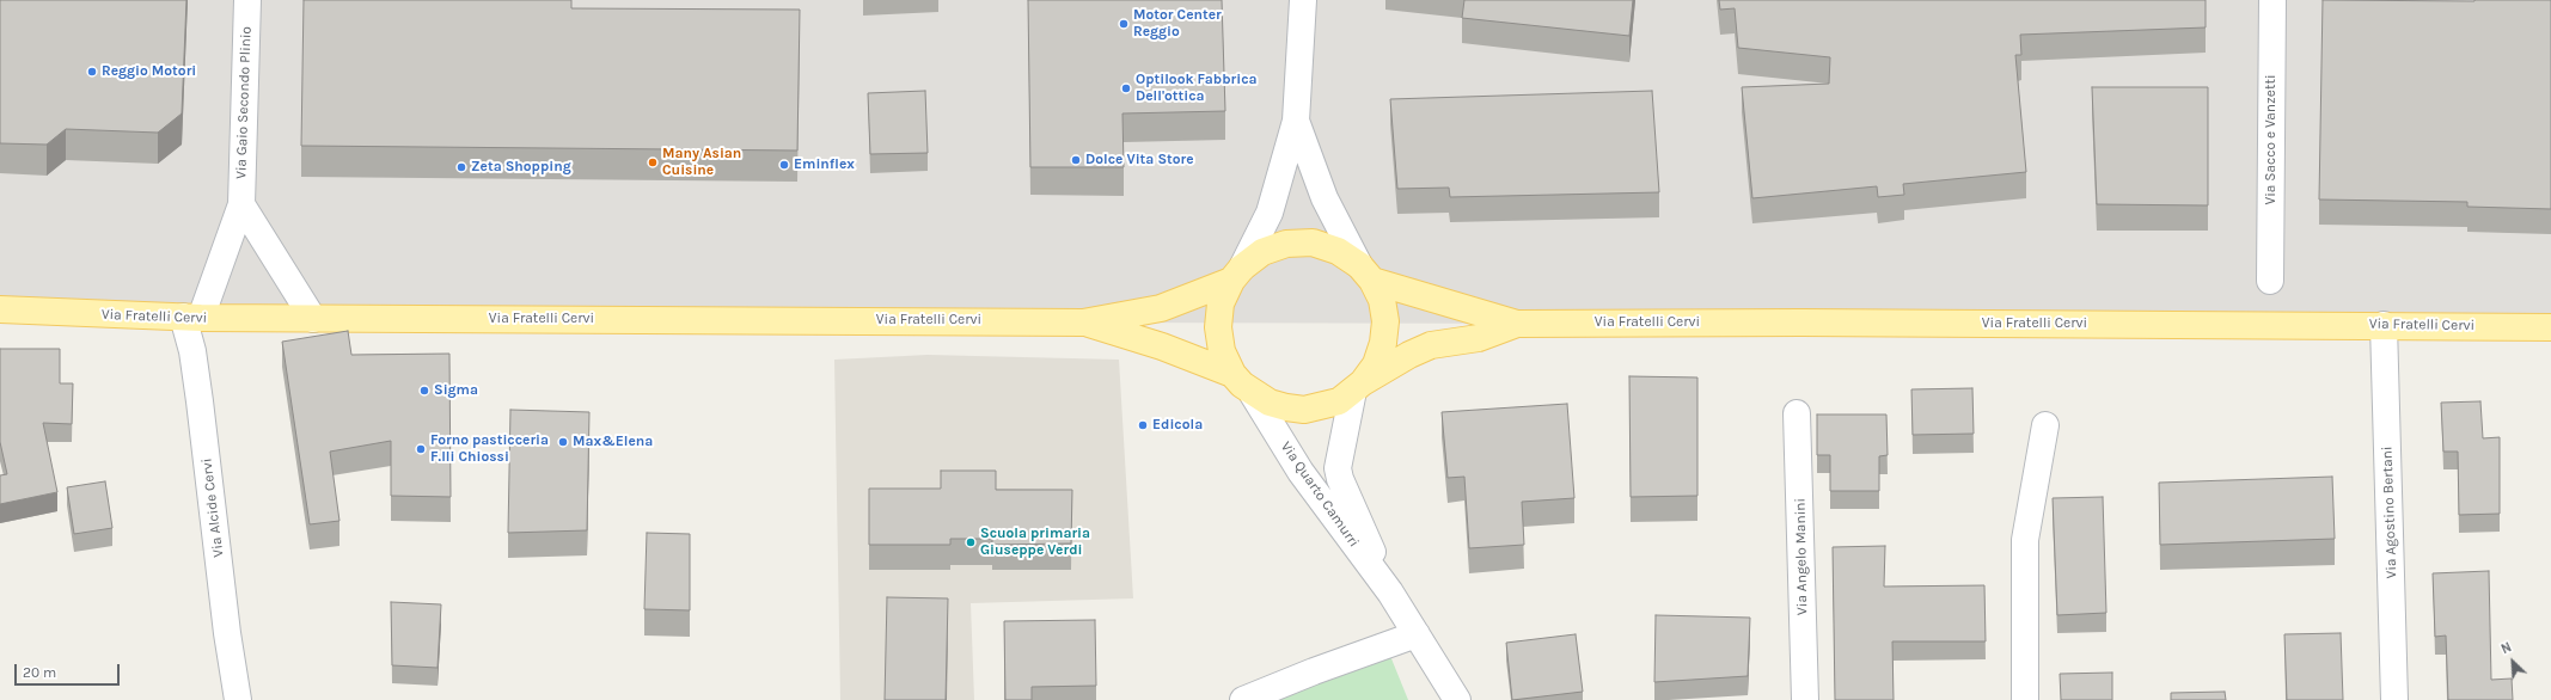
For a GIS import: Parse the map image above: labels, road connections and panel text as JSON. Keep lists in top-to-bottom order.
{
  "streets": {
    "main road": ["Via Fratelli Cervi"],
    "street": [
      "Via Gaio Secondo Plinio",
      "Via Sacco e Vanzetti",
      "Via Quarto Camurri",
      "Via Alcide Cervi",
      "Via Agostino Bertani",
      "Via Angelo Manini"
    ]
  },
  "crossings": [
    ["Via Gaio Secondo Plinio", "Via Fratelli Cervi"],
    ["Via Gaio Secondo Plinio", "Via Alcide Cervi"],
    ["Via Fratelli Cervi", "Via Quarto Camurri"],
    ["Via Fratelli Cervi", "Via Alcide Cervi"],
    ["Via Fratelli Cervi", "Via Agostino Bertani"]
  ],
  "places": [
    "Motor Center Reggio",
    "Reggio Motori",
    "Optilook Fabbrica Dell'ottica",
    "Dolce Vita Store",
    "Many Asian Cuisine",
    "Eminflex",
    "Zeta Shopping",
    "Sigma",
    "Edicola",
    "Max&Elena",
    "Forno pasticceria F.lli Chiossi",
    "Scuola primaria Giuseppe Verdi"
  ],
  "scale_bar": "20 m",
  "north": "top left"
}
